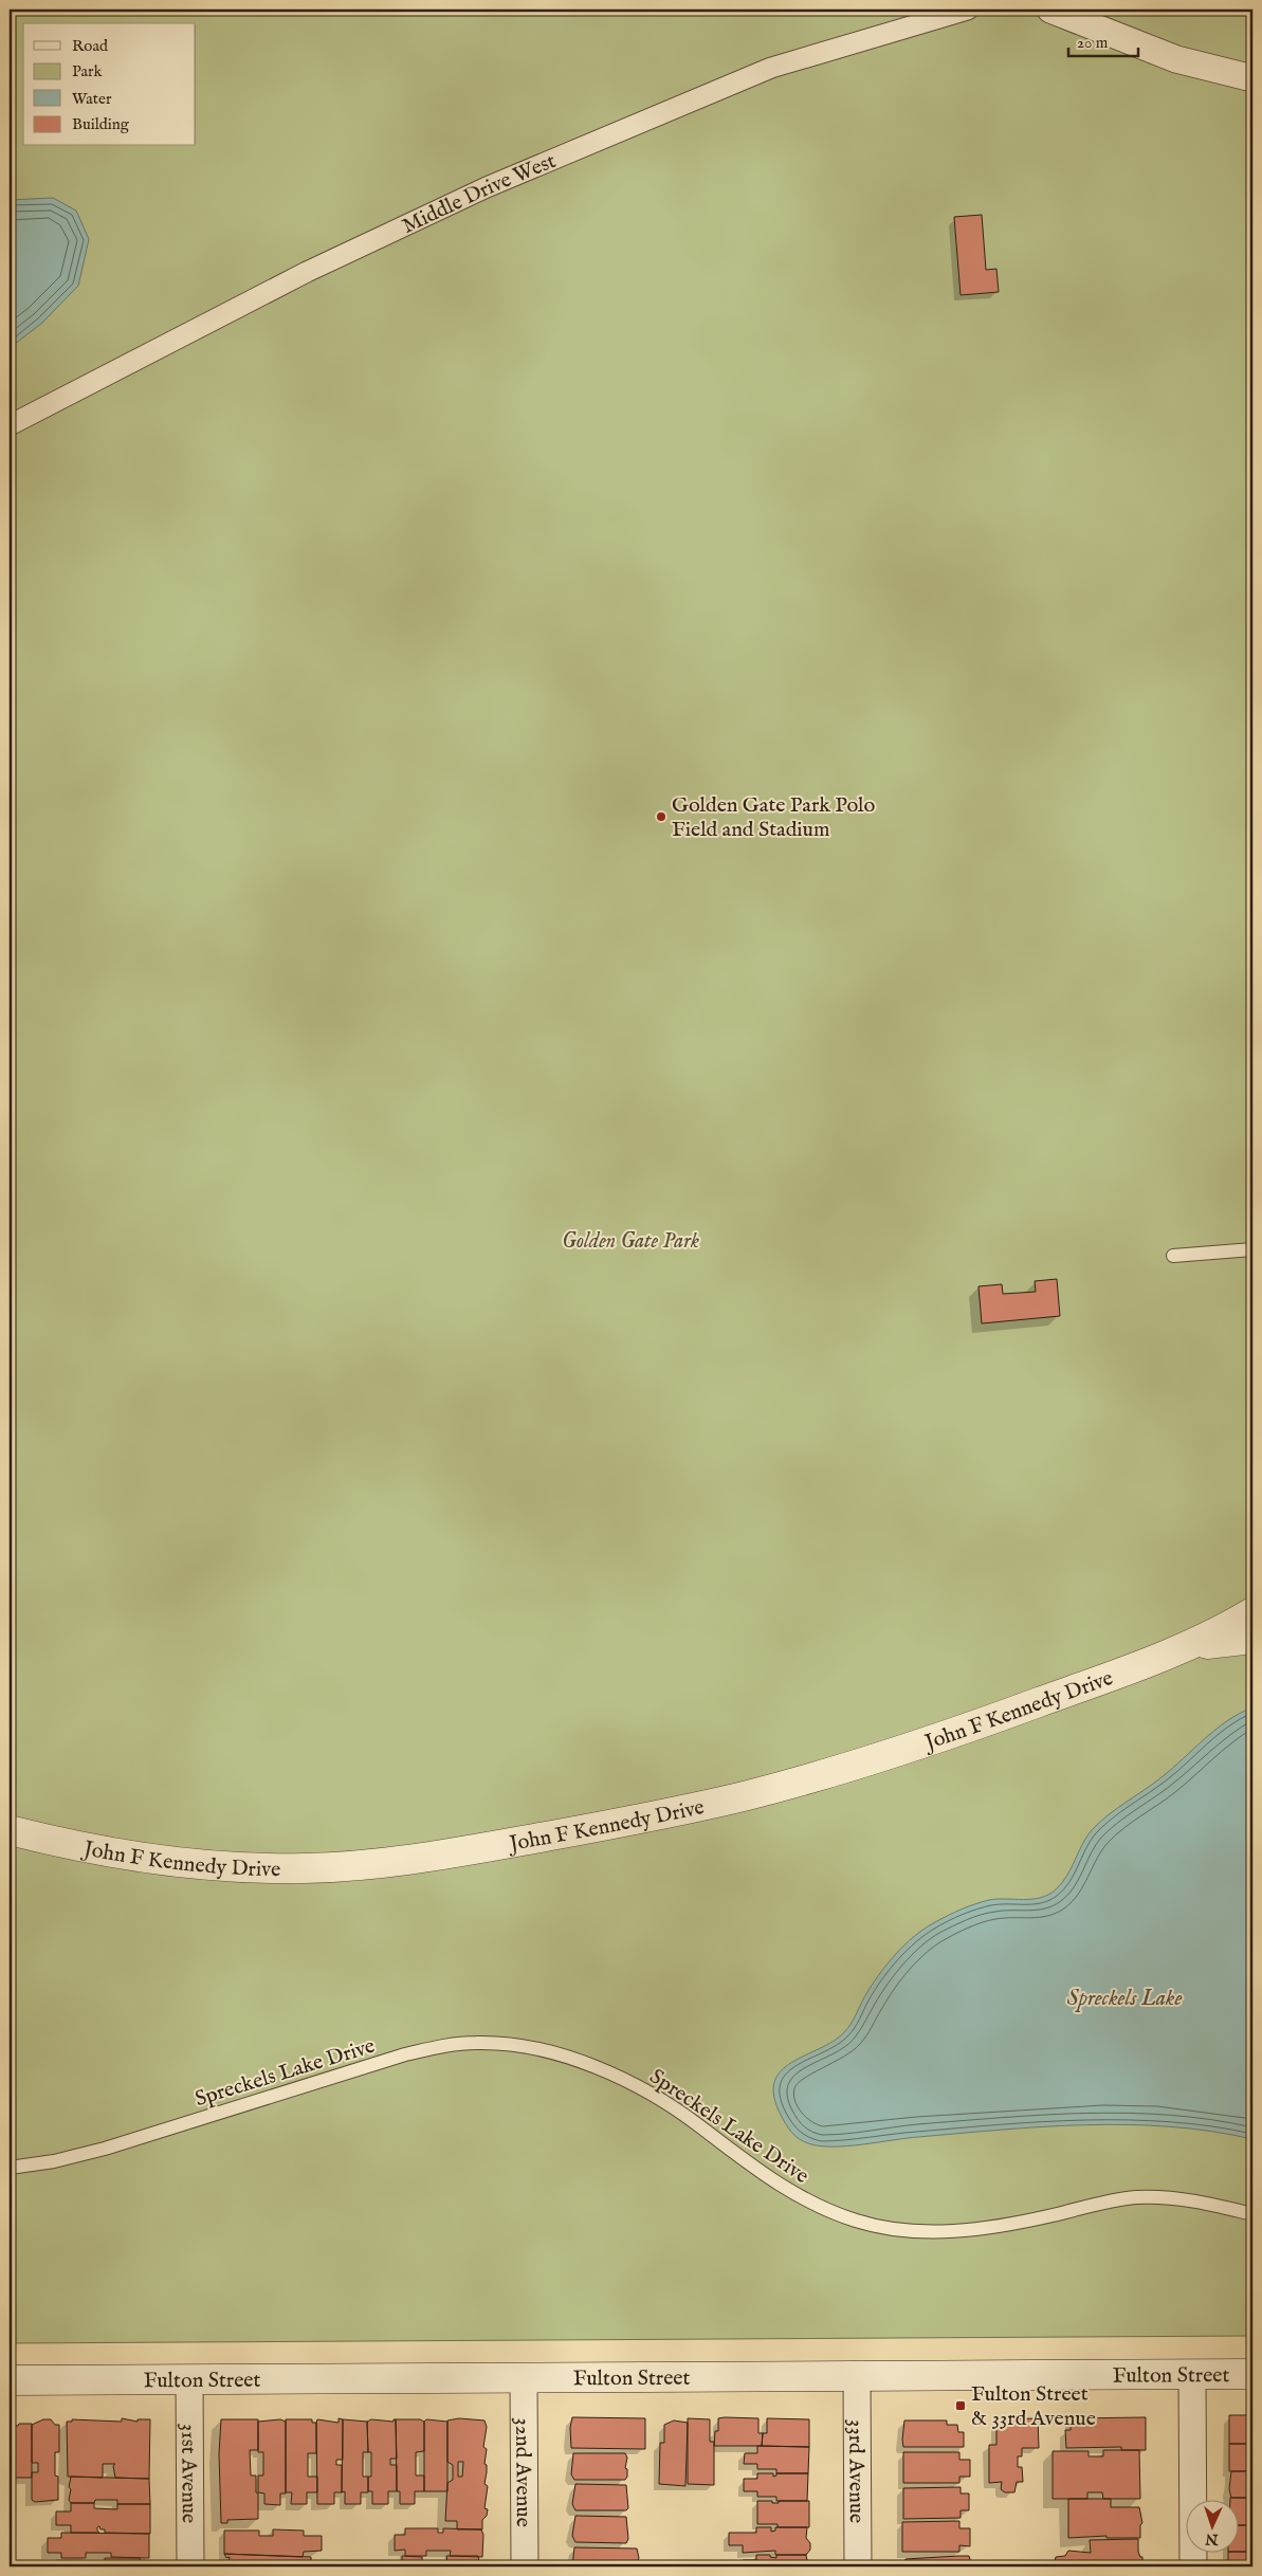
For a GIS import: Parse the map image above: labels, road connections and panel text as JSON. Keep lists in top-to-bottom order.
{
  "streets": {
    "street": [
      "Middle Drive West",
      "John F Kennedy Drive",
      "Fulton Street",
      "33rd Avenue",
      "32nd Avenue",
      "31st Avenue"
    ],
    "lane": ["Spreckels Lake Drive"]
  },
  "crossings": [
    ["Fulton Street", "33rd Avenue"],
    ["Fulton Street", "32nd Avenue"],
    ["Fulton Street", "31st Avenue"]
  ],
  "water": ["Spreckels Lake"],
  "parks": ["Golden Gate Park"],
  "places": {
    "other": ["Golden Gate Park Polo Field and Stadium"],
    "transit": ["Fulton Street & 33rd Avenue"]
  },
  "legend": [
    "Road",
    "Park",
    "Water",
    "Building"
  ],
  "scale_bar": "20 m",
  "north": "bottom"
}
